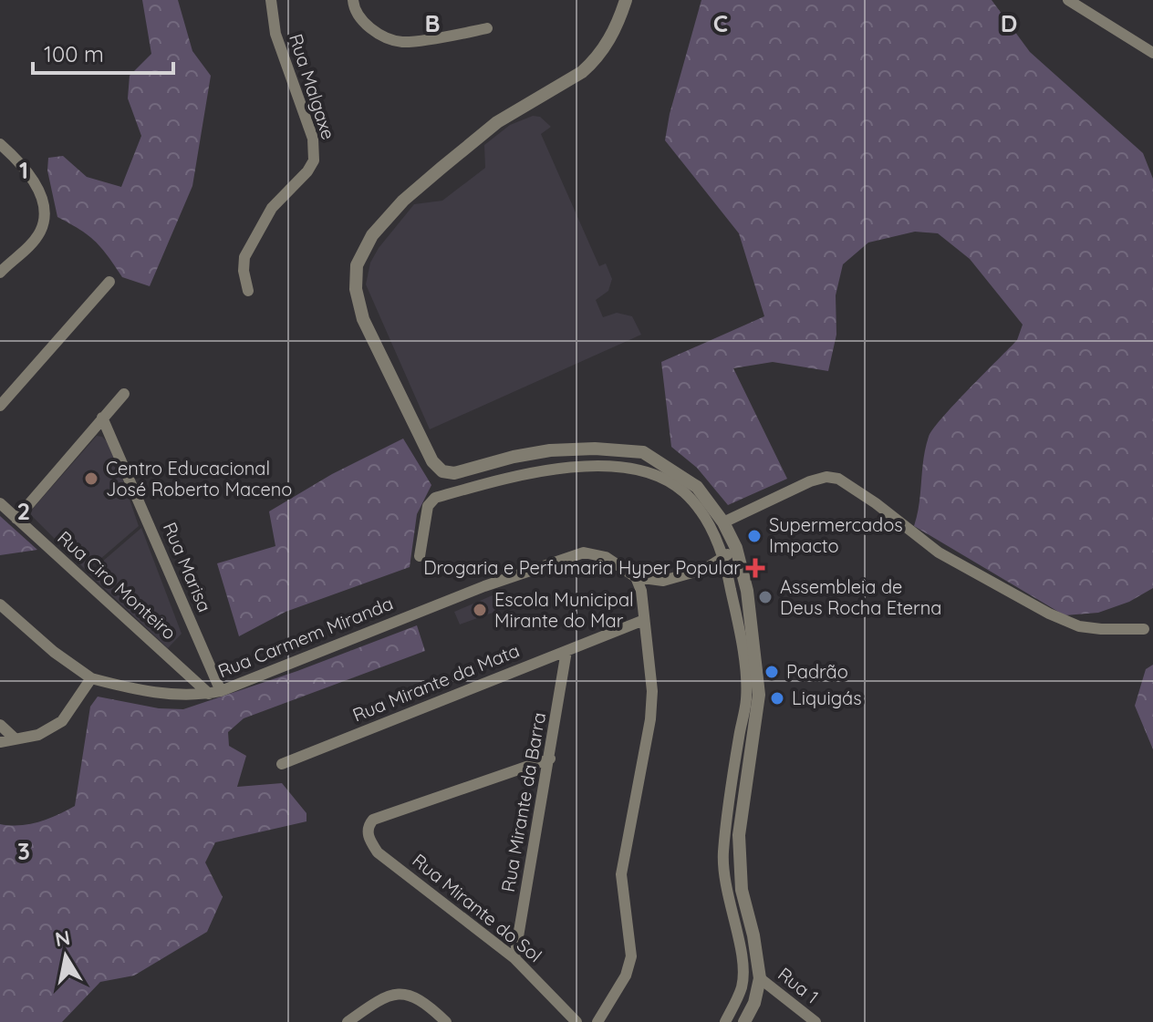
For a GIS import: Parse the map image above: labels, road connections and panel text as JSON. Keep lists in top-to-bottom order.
{
  "streets": {
    "street": [
      "Rua Malgaxe",
      "Rua Marisa",
      "Rua Ciro Monteiro",
      "Rua Carmem Miranda",
      "Rua Mirante da Mata",
      "Rua Mirante da Barra",
      "Rua Mirante do Sol",
      "Rua 1"
    ]
  },
  "crossings": [
    ["Rua Marisa", "Rua Ciro Monteiro"],
    ["Rua Marisa", "Rua Carmem Miranda"],
    ["Rua Ciro Monteiro", "Rua Carmem Miranda"],
    ["Rua Mirante da Mata", "Rua Mirante da Barra"],
    ["Rua Mirante da Barra", "Rua Mirante do Sol"]
  ],
  "places": {
    "other": [
      "Centro Educacional José Roberto Maceno",
      "Supermercados Impacto",
      "Assembleia de Deus Rocha Eterna",
      "Escola Municipal Mirante do Mar",
      "Padrão",
      "Liquigás"
    ],
    "health": ["Drogaria e Perfumaria Hyper Popular"]
  },
  "scale_bar": "100 m",
  "north": "top",
  "grid": {
    "columns": ["B", "C", "D"],
    "rows": ["1", "2", "3"]
  }
}
